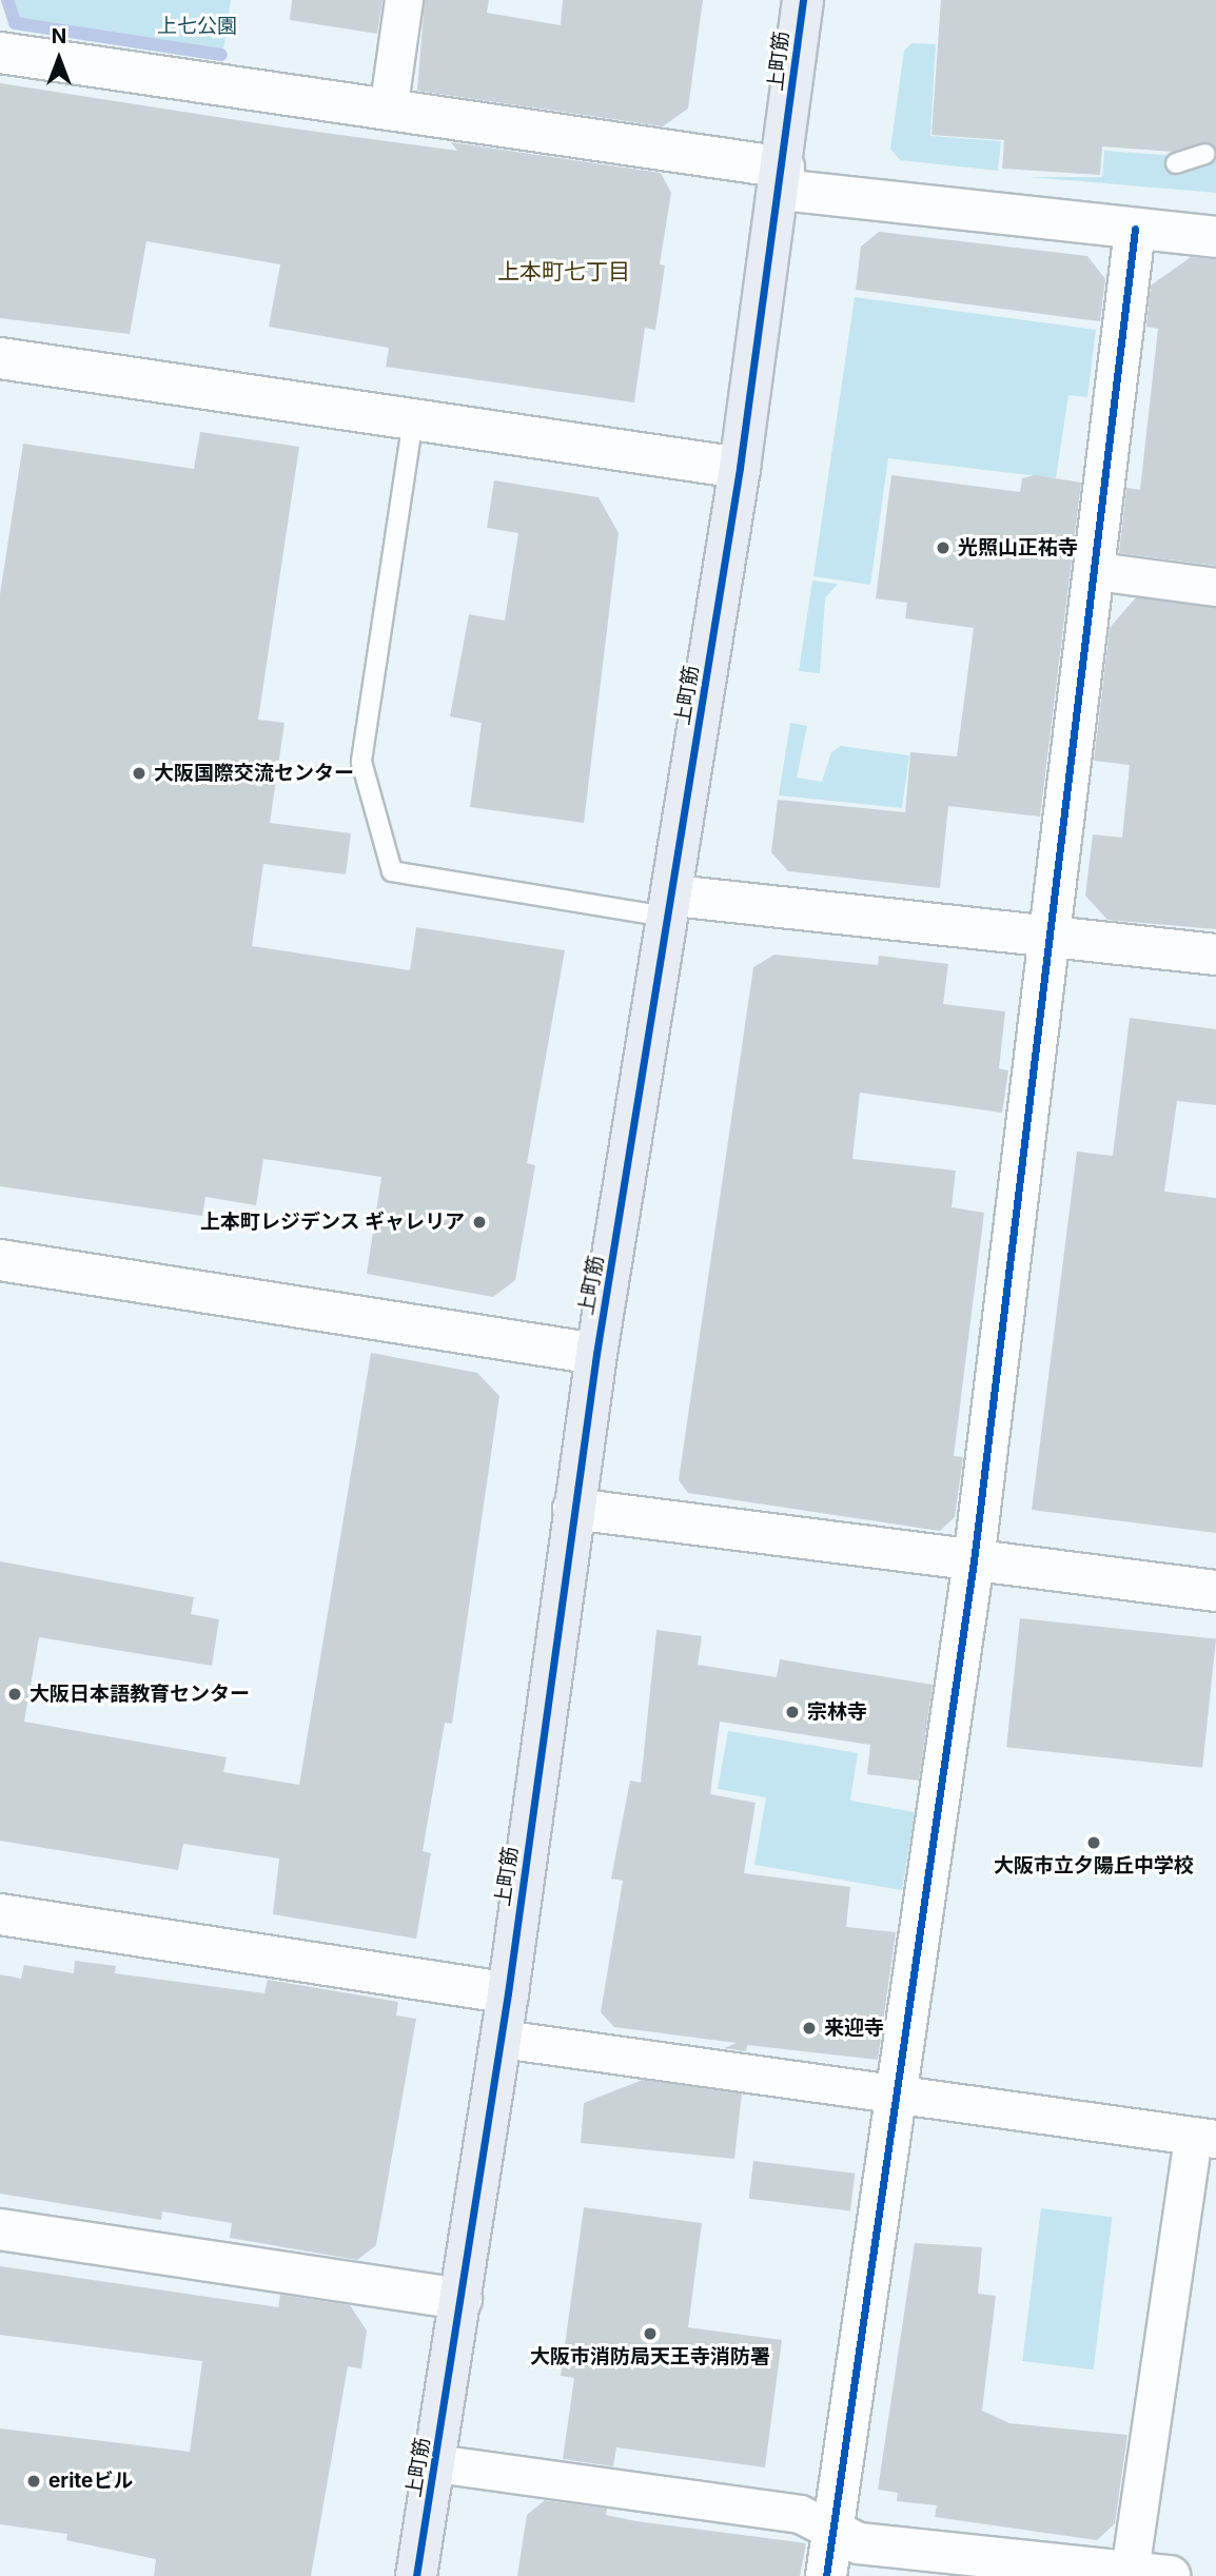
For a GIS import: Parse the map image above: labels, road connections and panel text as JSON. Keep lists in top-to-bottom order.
{
  "streets": {
    "main road": ["上町筋"]
  },
  "districts": ["上本町七丁目"],
  "parks": ["上七公園"],
  "places": [
    "光照山正祐寺",
    "大阪国際交流センター",
    "上本町レジデンス ギャレリア",
    "大阪日本語教育センター",
    "宗林寺",
    "大阪市立夕陽丘中学校",
    "来迎寺",
    "大阪市消防局天王寺消防署",
    "eriteビル"
  ],
  "north": "top"
}
